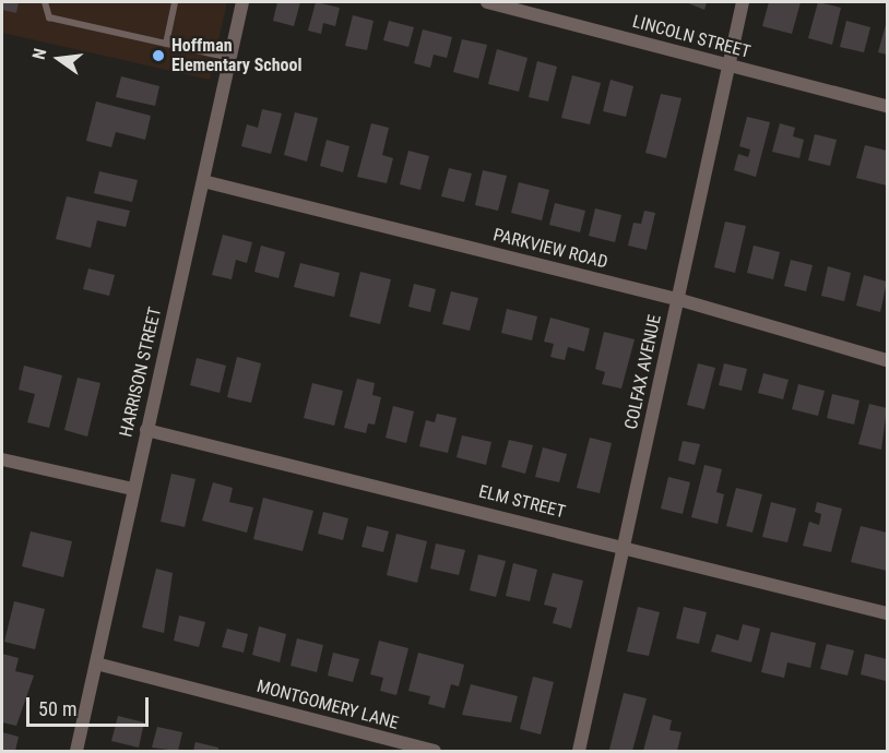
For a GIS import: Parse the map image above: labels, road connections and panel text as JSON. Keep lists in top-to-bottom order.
{
  "streets": {
    "street": [
      "LINCOLN STREET",
      "PARKVIEW ROAD",
      "HARRISON STREET",
      "COLFAX AVENUE",
      "ELM STREET",
      "MONTGOMERY LANE"
    ]
  },
  "crossings": [
    ["LINCOLN STREET", "COLFAX AVENUE"],
    ["PARKVIEW ROAD", "HARRISON STREET"],
    ["PARKVIEW ROAD", "COLFAX AVENUE"],
    ["HARRISON STREET", "ELM STREET"],
    ["HARRISON STREET", "MONTGOMERY LANE"],
    ["COLFAX AVENUE", "ELM STREET"]
  ],
  "places": ["Hoffman Elementary School"],
  "scale_bar": "50 m",
  "north": "left"
}
